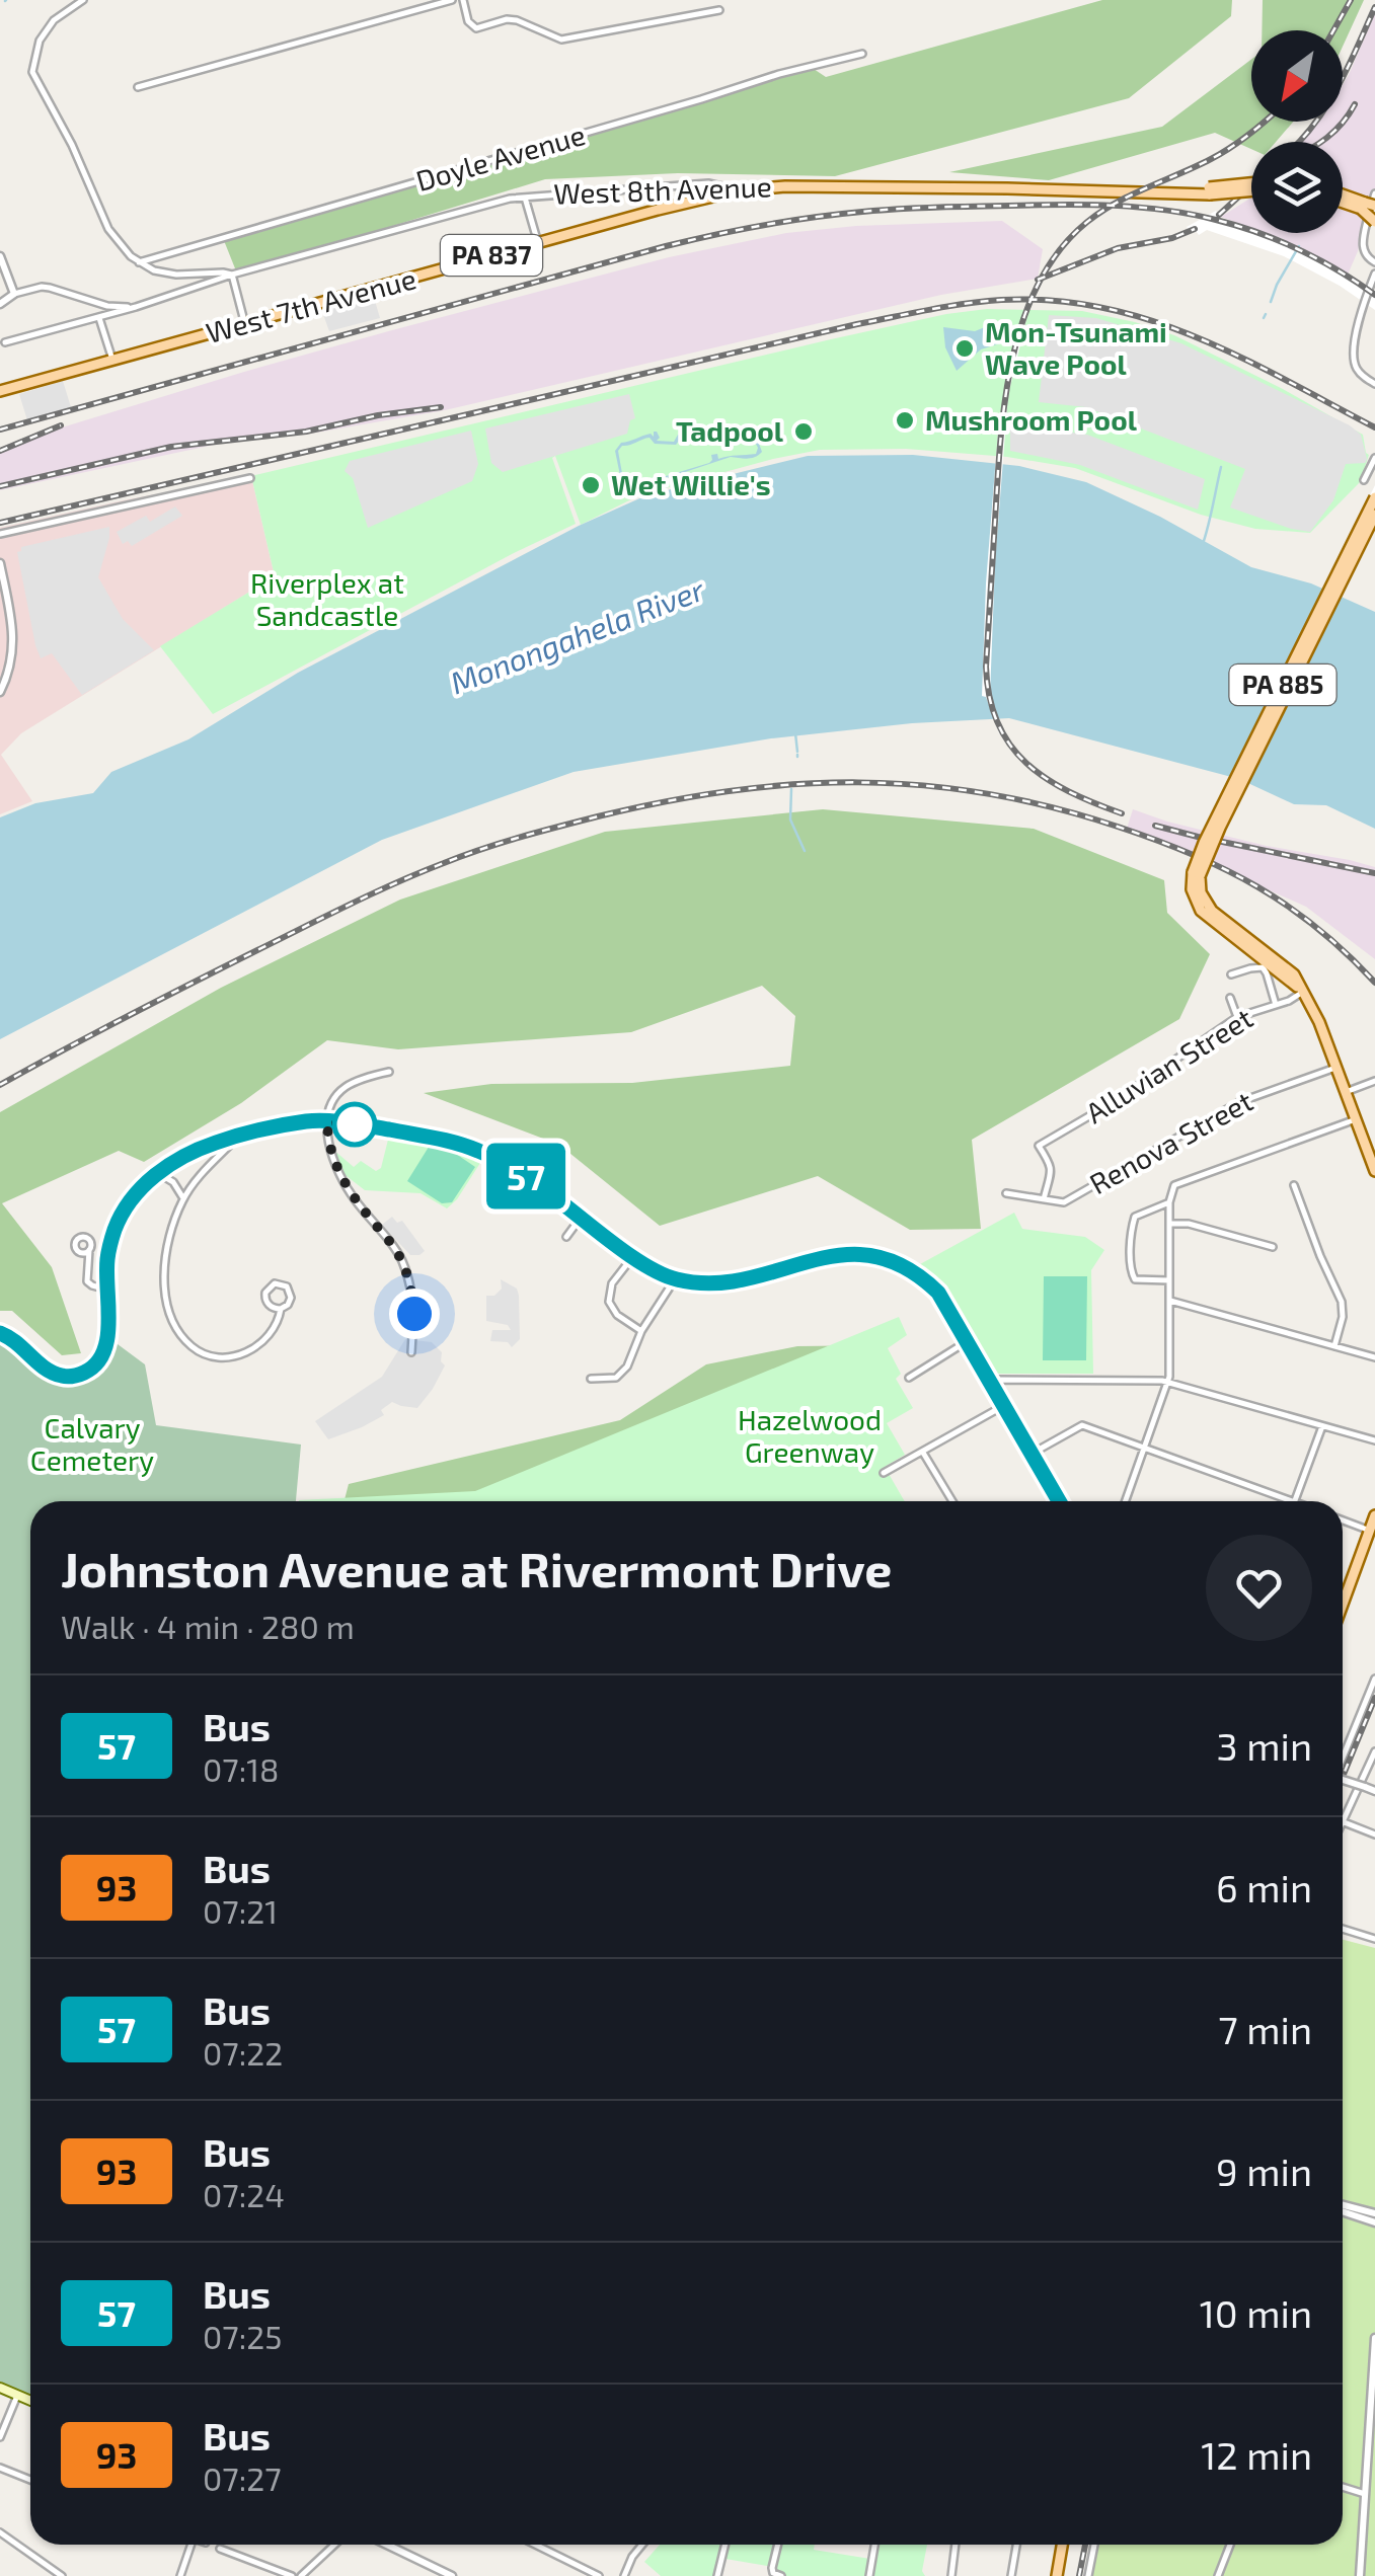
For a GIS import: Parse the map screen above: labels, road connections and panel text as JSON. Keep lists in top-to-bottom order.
{
  "streets": {
    "main road": [
      "West 8th Avenue",
      "PA 837",
      "West 7th Avenue",
      "PA 885"
    ],
    "street": ["Doyle Avenue", "Alluvian Street", "Renova Street"]
  },
  "crossings": [
    ["West 8th Avenue", "West 7th Avenue"],
    ["Alluvian Street", "Renova Street"]
  ],
  "water": ["Monongahela River"],
  "parks": ["Riverplex at Sandcastle", "Hazelwood Greenway", "Calvary Cemetery"],
  "places": [
    "Mon-Tsunami Wave Pool",
    "Mushroom Pool",
    "Tadpool",
    "Wet Willie's"
  ],
  "lines": ["bus line 57"],
  "north": "bottom left",
  "page": {
    "on_map": "57",
    "heading": ["Johnston Avenue at Rivermont Drive", "Walk · 4 min · 280 m"],
    "list": [
      {
        "mark": "57",
        "name": "Bus",
        "note": "07:18",
        "value": "3 min"
      },
      {
        "mark": "93",
        "name": "Bus",
        "note": "07:21",
        "value": "6 min"
      },
      {
        "mark": "57",
        "name": "Bus",
        "note": "07:22",
        "value": "7 min"
      },
      {
        "mark": "93",
        "name": "Bus",
        "note": "07:24",
        "value": "9 min"
      },
      {
        "mark": "57",
        "name": "Bus",
        "note": "07:25",
        "value": "10 min"
      },
      {
        "mark": "93",
        "name": "Bus",
        "note": "07:27",
        "value": "12 min"
      }
    ]
  }
}
